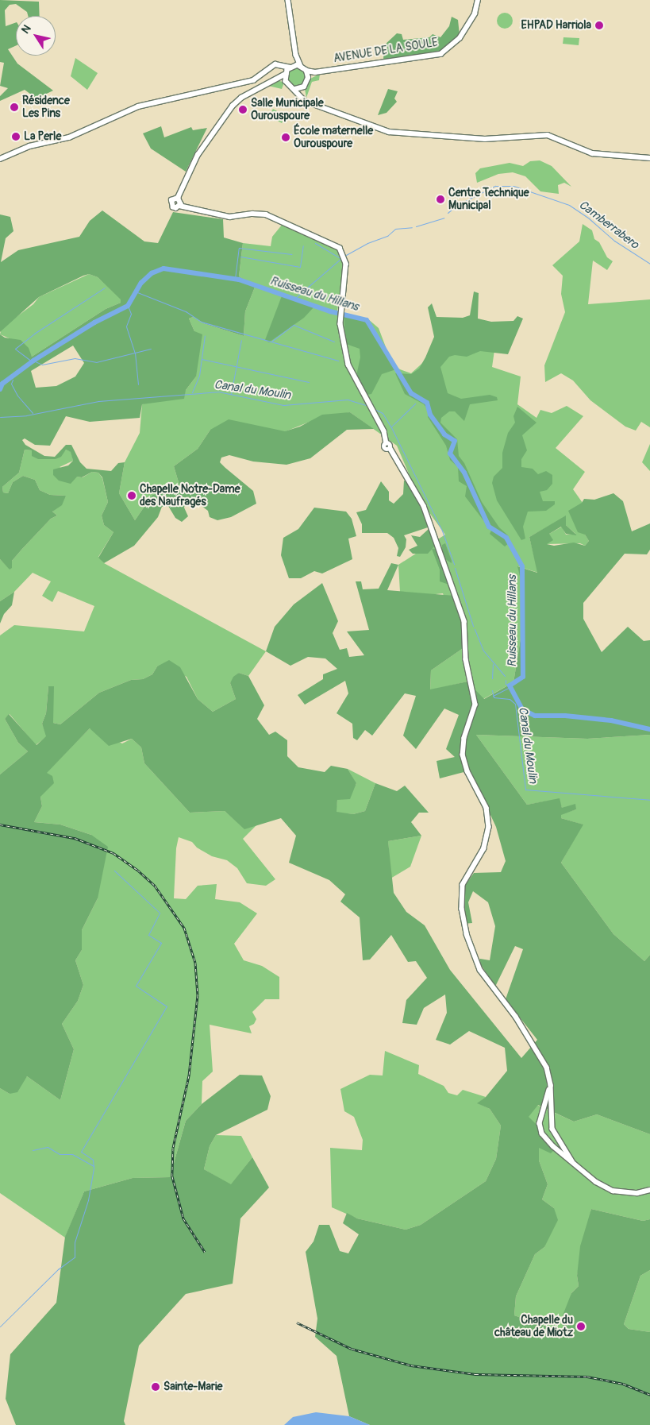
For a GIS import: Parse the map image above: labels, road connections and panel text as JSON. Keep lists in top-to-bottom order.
{
  "streets": {
    "street": ["AVENUE DE LA SOULE"]
  },
  "water": ["Camberrabero", "Ruisseau du Hillans", "Canal du Moulin"],
  "places": [
    "EHPAD Harriola",
    "Résidence Les Pins",
    "Salle Municipale Ourouspoure",
    "La Perle",
    "École maternelle Ourouspoure",
    "Centre Technique Municipal",
    "Chapelle Notre-Dame des Naufragés",
    "Chapelle du château de Miotz",
    "Sainte-Marie"
  ],
  "north": "top left"
}
